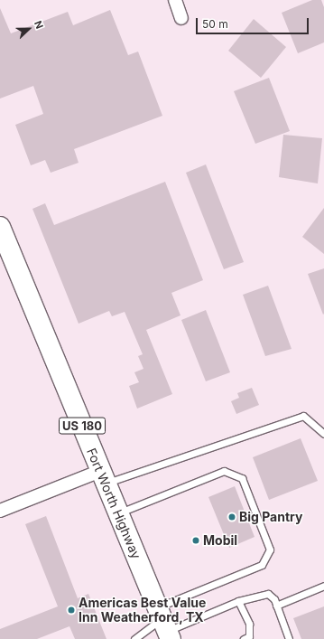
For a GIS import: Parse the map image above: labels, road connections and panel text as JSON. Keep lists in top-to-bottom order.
{
  "streets": {
    "main road": ["US 180", "Fort Worth Highway"]
  },
  "places": ["Big Pantry", "Mobil", "Americas Best Value Inn Weatherford, TX"],
  "scale_bar": "50 m",
  "north": "right"
}
